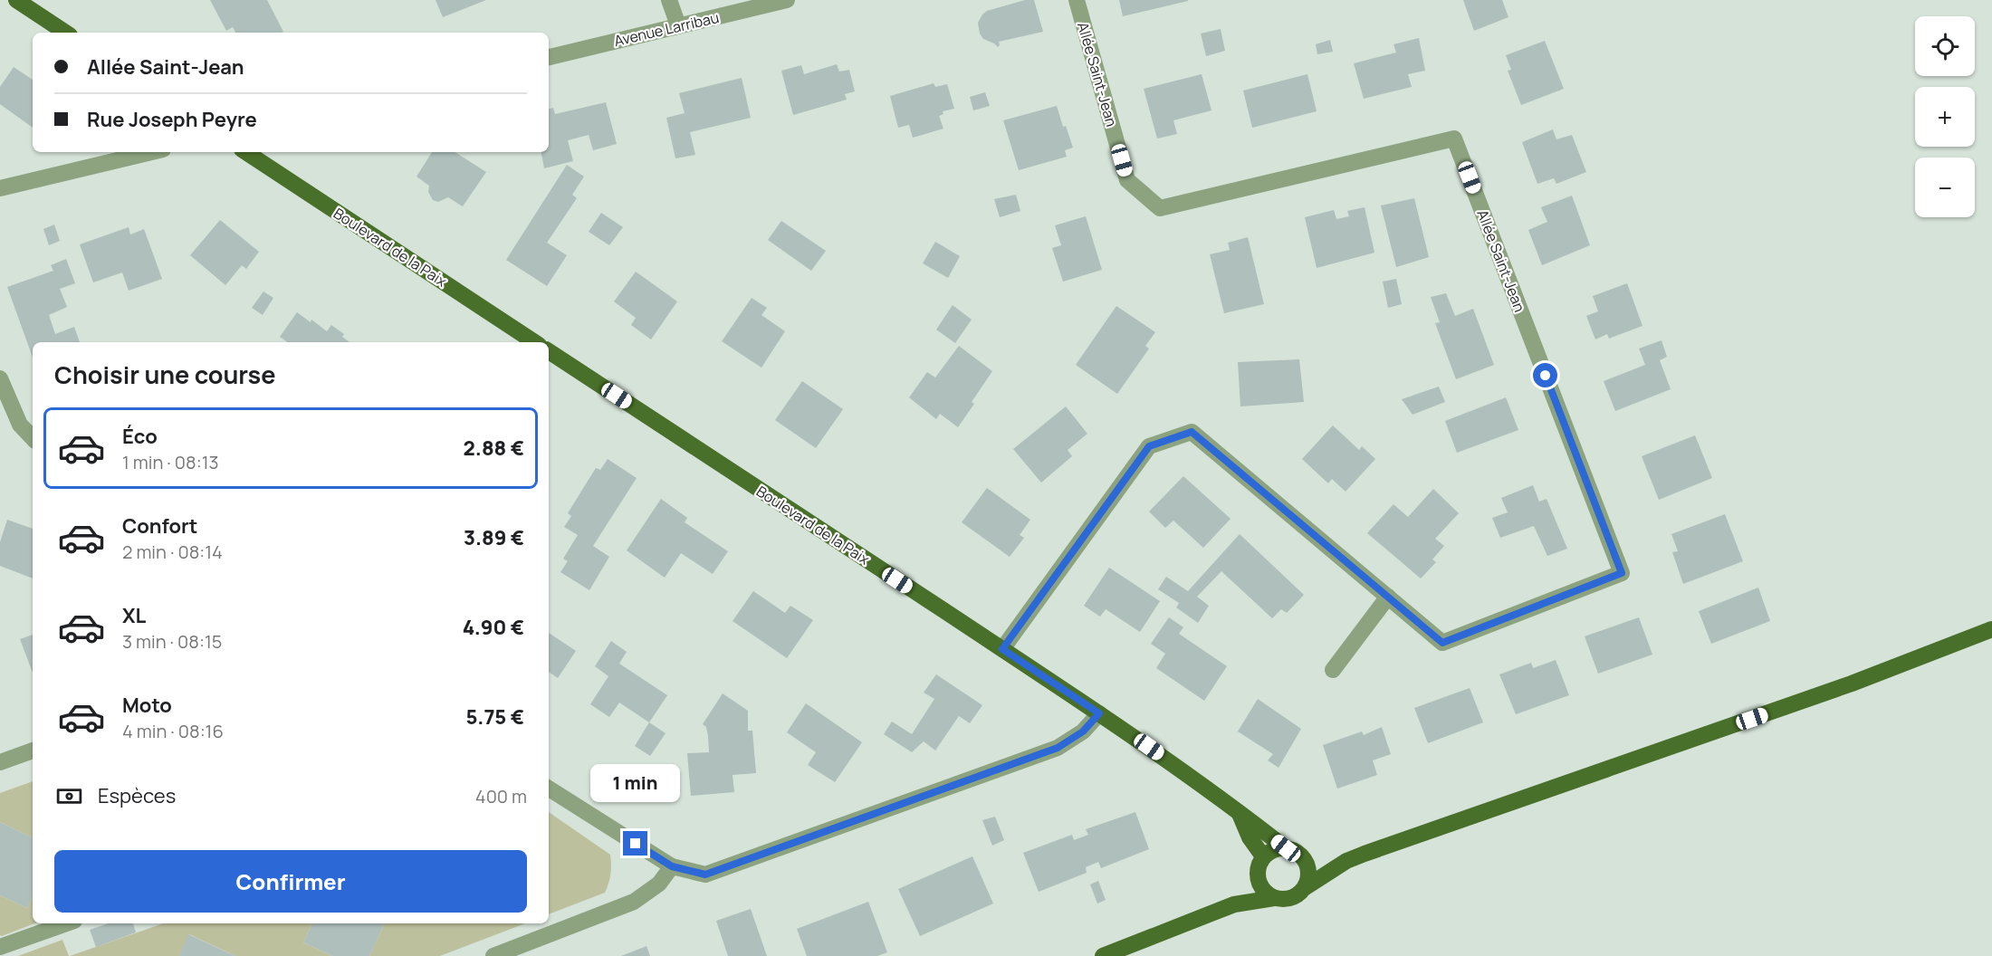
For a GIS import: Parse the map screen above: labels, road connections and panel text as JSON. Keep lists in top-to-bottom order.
{
  "streets": {
    "main road": ["Boulevard de la Paix"],
    "street": ["Avenue Larribau", "Allée Saint-Jean"]
  },
  "crossings": [
    ["Allée Saint-Jean", "Boulevard de la Paix"]
  ],
  "page": {
    "map_buttons": ["+", "−"],
    "banner": ["Allée Saint-Jean", "Rue Joseph Peyre"],
    "heading": "Choisir une course",
    "list": [
      {
        "name": "Éco",
        "note": "1 min · 08:13",
        "value": "2.88 €"
      },
      {
        "name": "Confort",
        "note": "2 min · 08:14",
        "value": "3.89 €"
      },
      {
        "name": "XL",
        "note": "3 min · 08:15",
        "value": "4.90 €"
      },
      {
        "name": "Moto",
        "note": "4 min · 08:16",
        "value": "5.75 €"
      }
    ],
    "bubble": "1 min",
    "pay": ["Espèces", "400 m"],
    "buttons": "Confirmer"
  }
}
